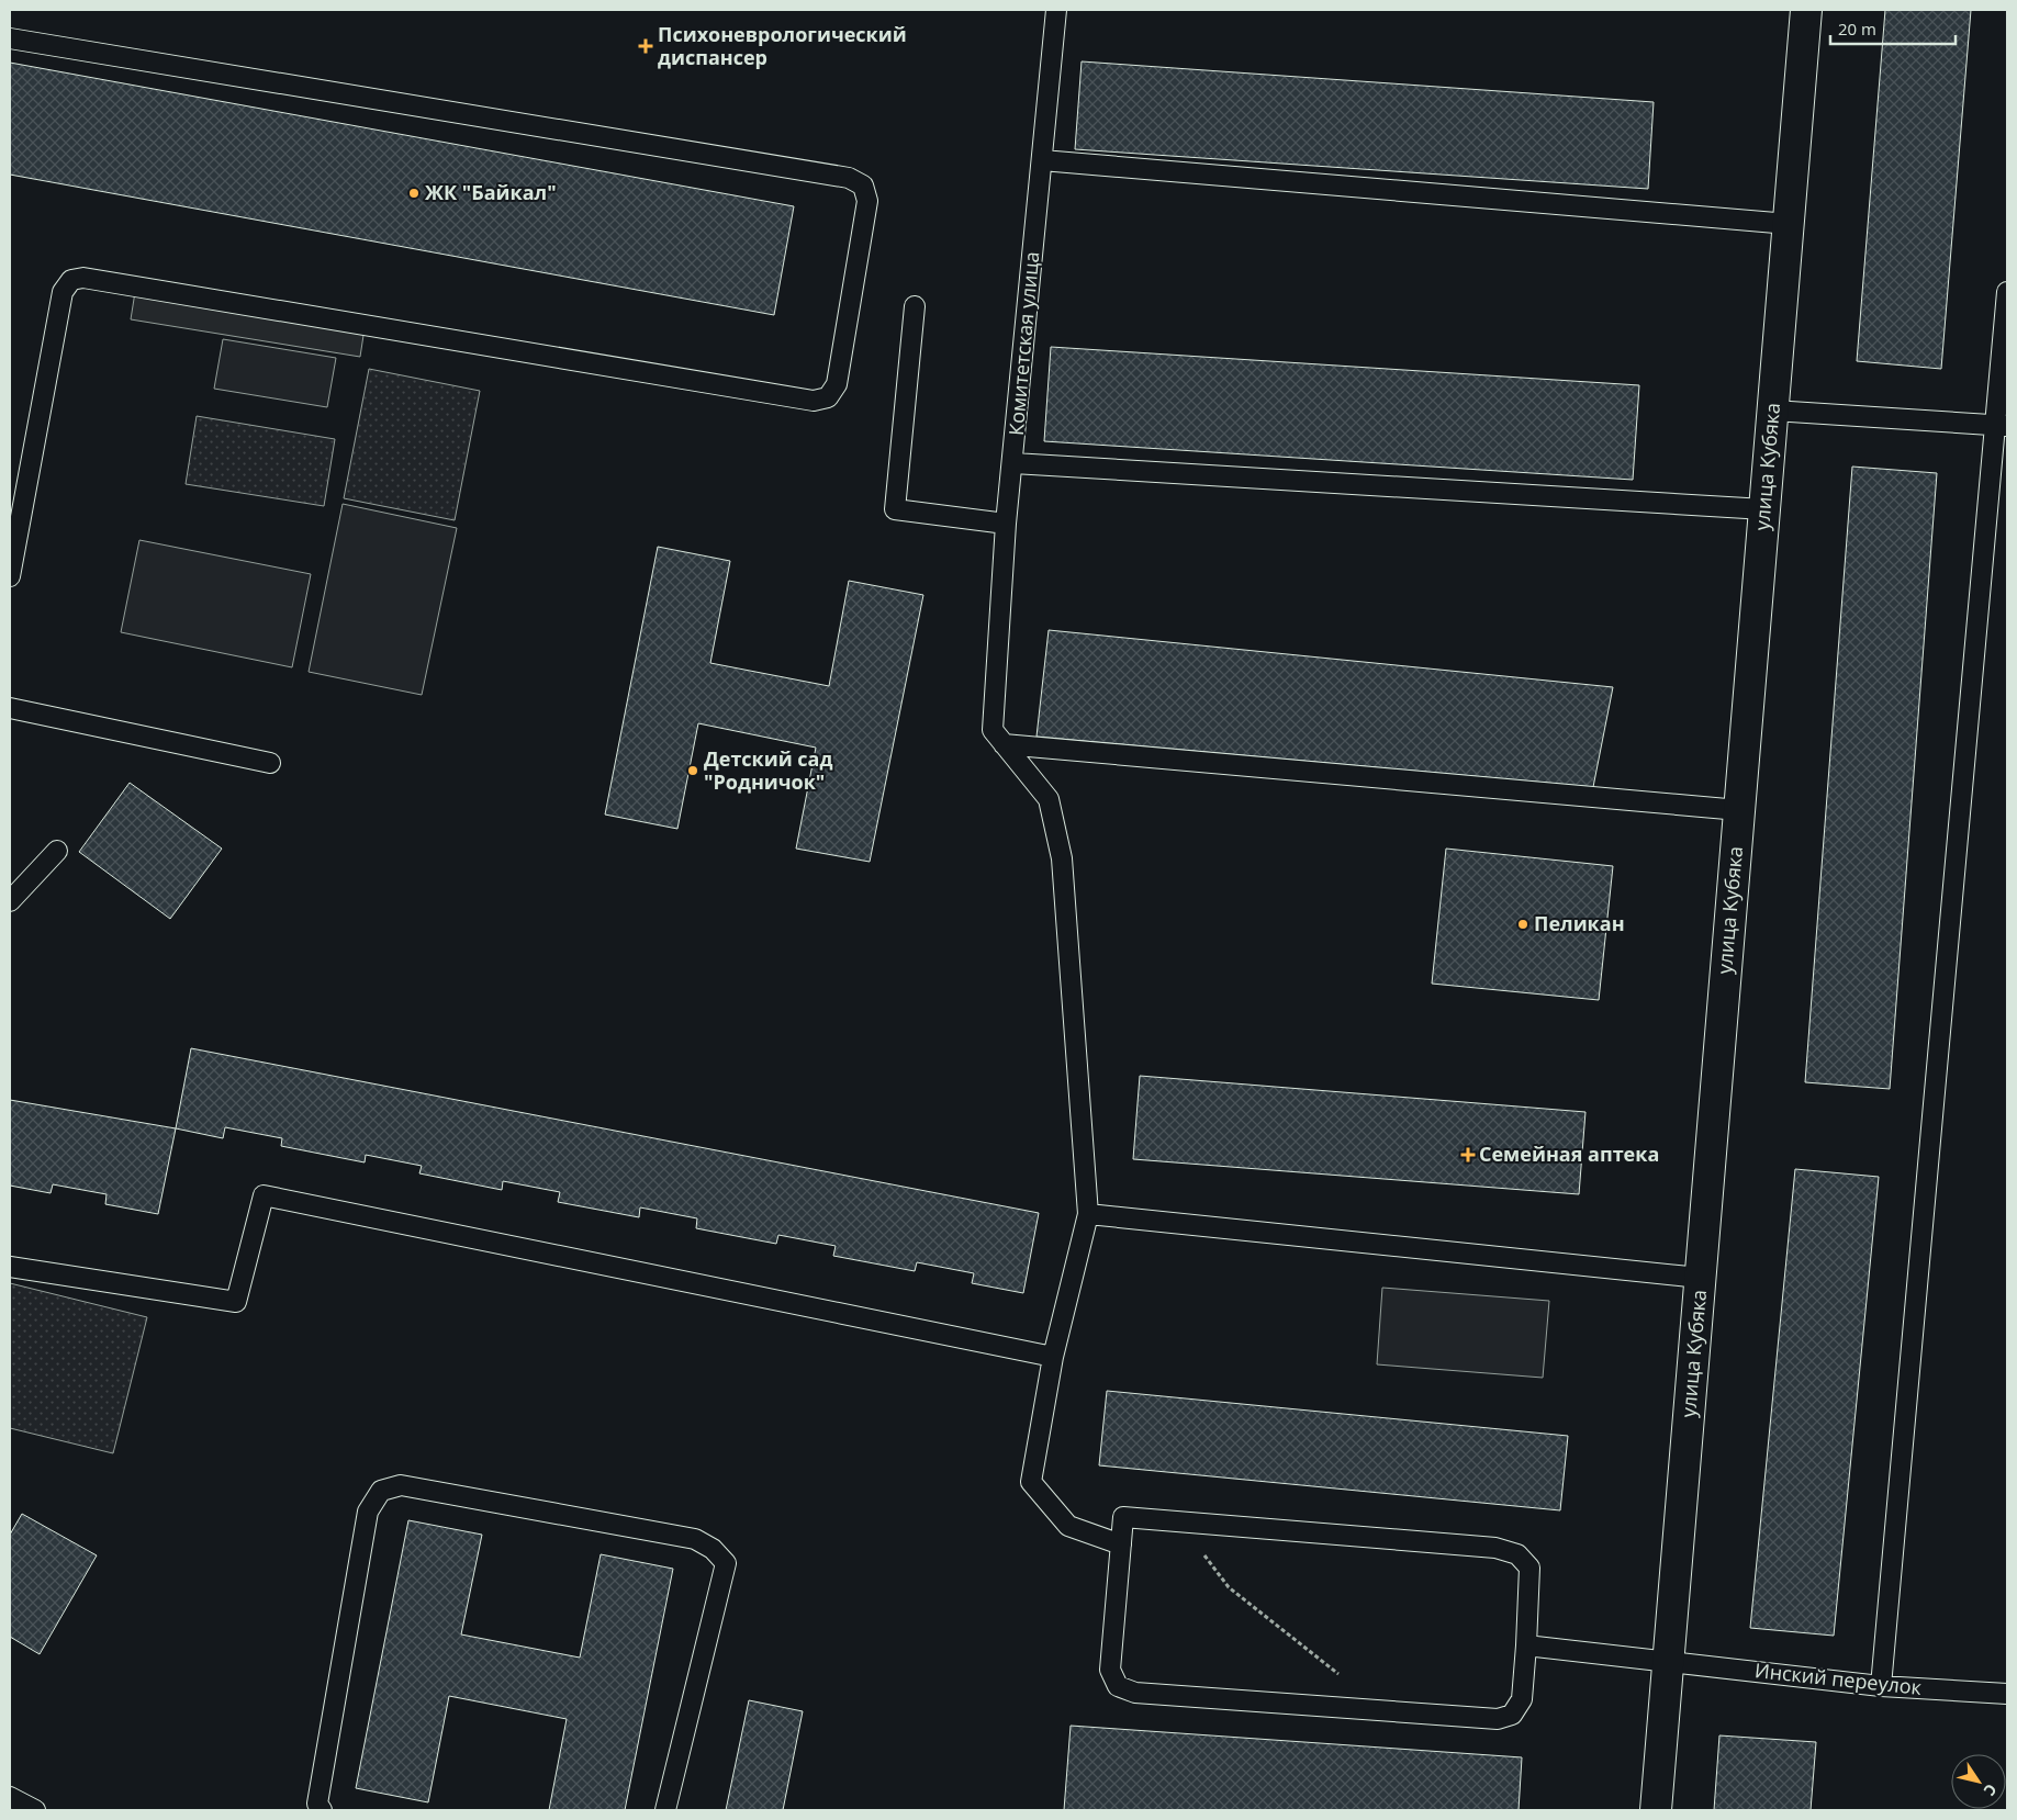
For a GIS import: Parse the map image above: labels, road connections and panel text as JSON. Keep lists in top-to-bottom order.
{
  "streets": {
    "street": ["улица Кубяка"],
    "lane": ["Комитетская улица", "Инский переулок"]
  },
  "crossings": [
    ["улица Кубяка", "Инский переулок"]
  ],
  "places": {
    "health": ["Психоневрологический диспансер", "Семейная аптека"],
    "other": ["ЖК \"Байкал\"", "Детский сад \"Родничок\"", "Пеликан"]
  },
  "scale_bar": "20 m",
  "north": "bottom right"
}
